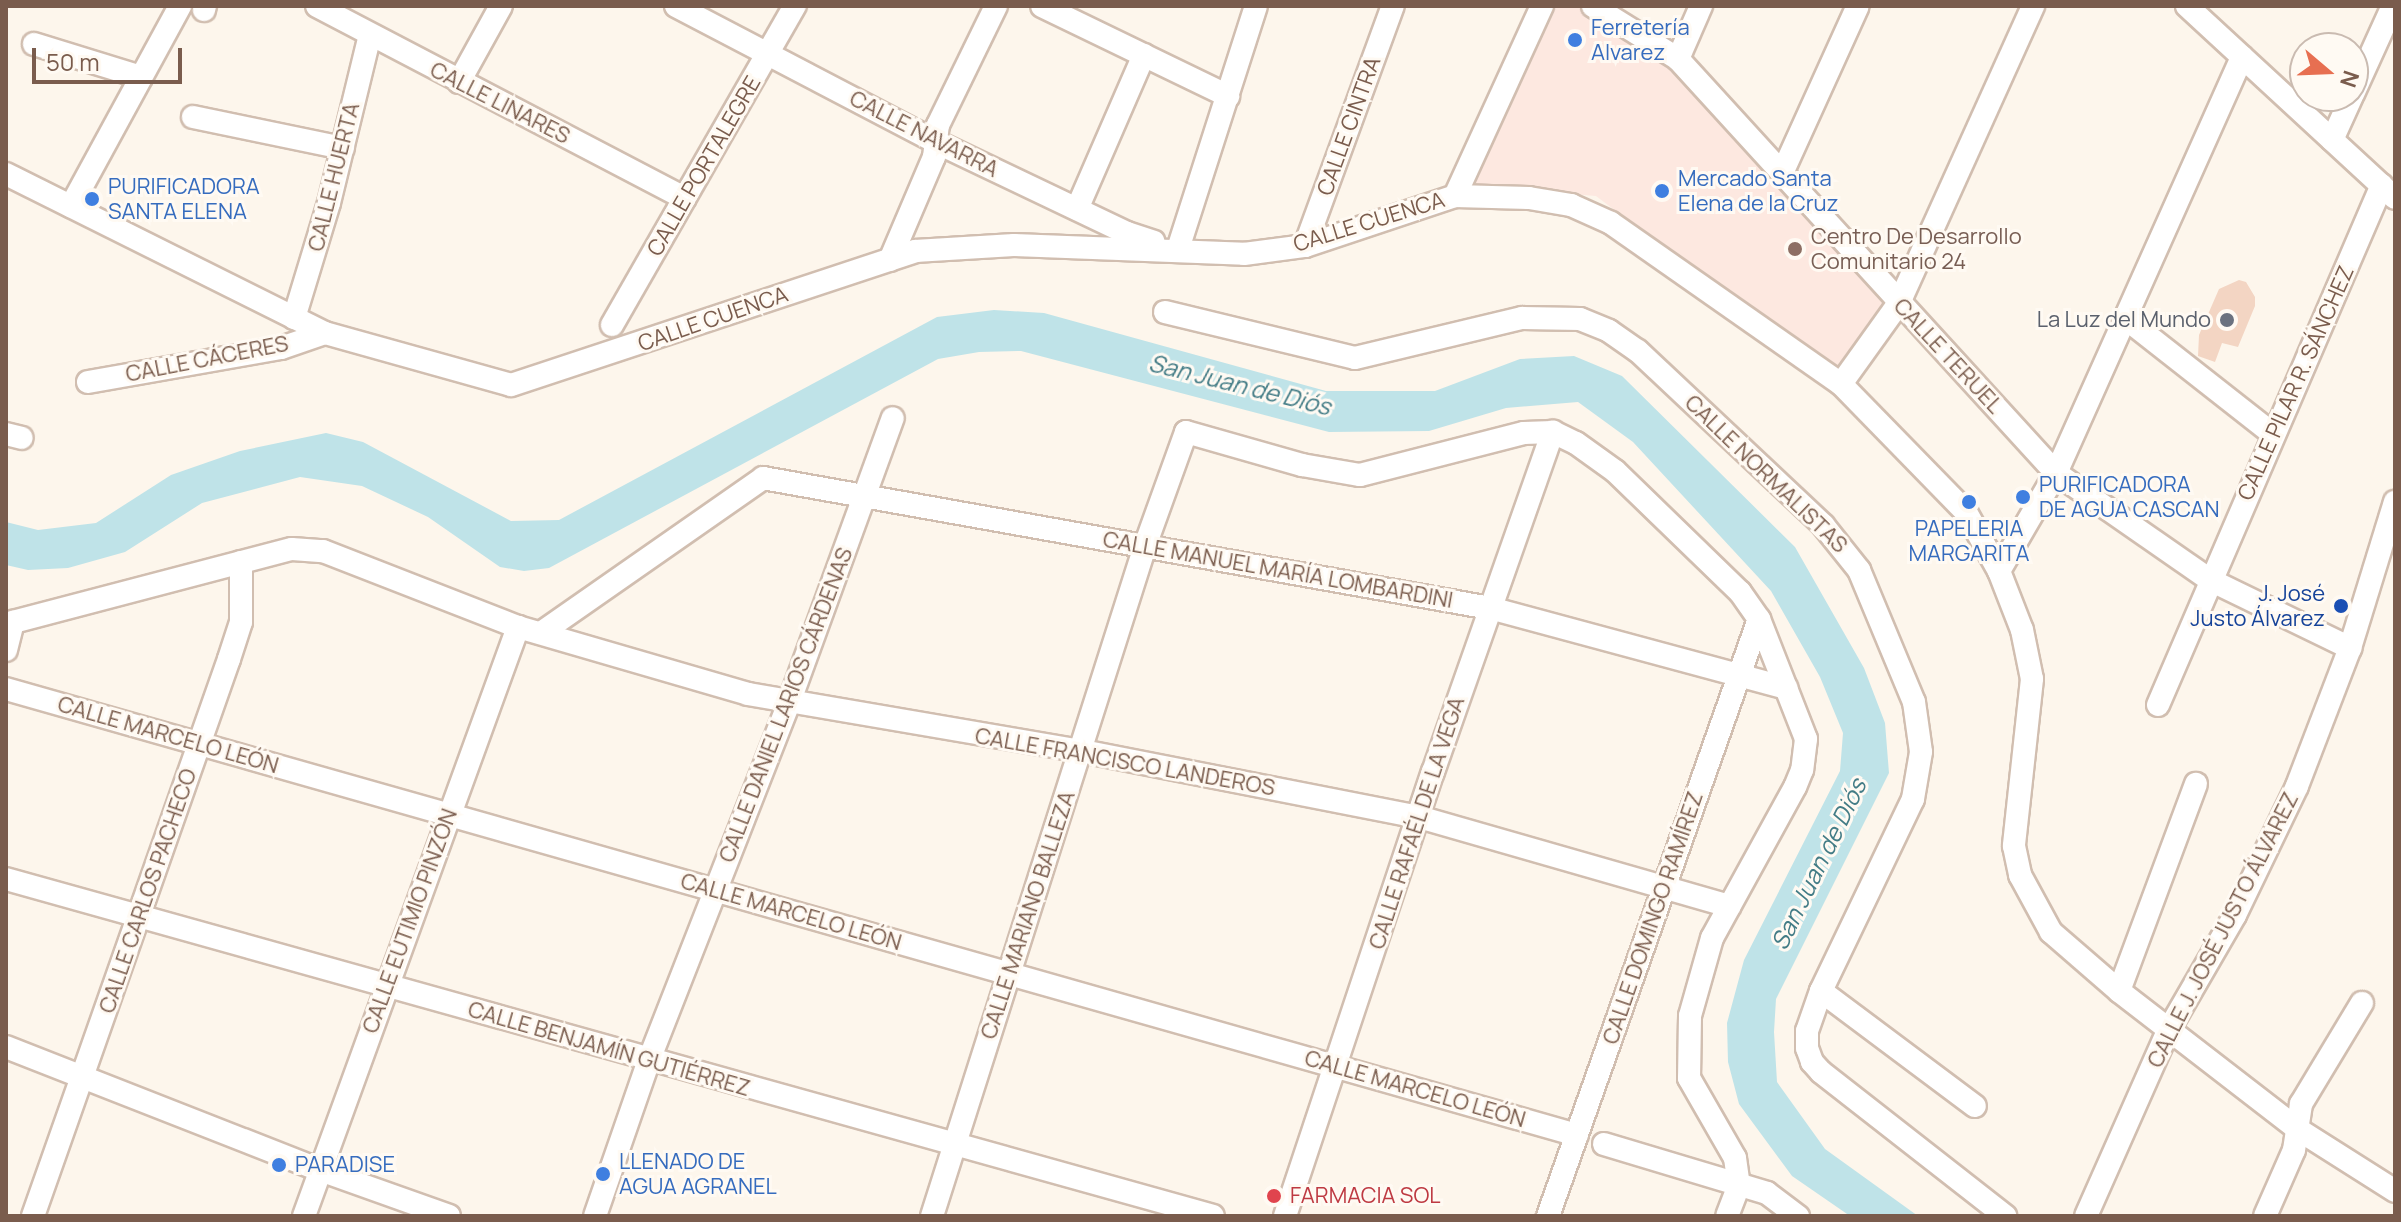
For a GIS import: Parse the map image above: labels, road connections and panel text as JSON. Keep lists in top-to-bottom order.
{
  "streets": {
    "street": [
      "CALLE LINARES",
      "CALLE CINTRA",
      "CALLE NAVARRA",
      "CALLE PORTALEGRE",
      "CALLE HUERTA",
      "CALLE CUENCA",
      "CALLE TERUEL",
      "CALLE CÁCERES",
      "CALLE PILAR R. SÁNCHEZ",
      "CALLE NORMALISTAS",
      "CALLE MANUEL MARÍA LOMBARDINI",
      "CALLE DANIEL LARIOS CÁRDENAS",
      "CALLE MARCELO LEÓN",
      "CALLE FRANCISCO LANDEROS",
      "CALLE RAFAÉL DE LA VEGA",
      "CALLE CARLOS PACHECO",
      "CALLE MARIANO BALLEZA",
      "CALLE DOMINGO RAMÍREZ",
      "CALLE EUTIMIO PINZÓN",
      "CALLE J. JOSÉ JUSTO ÁLVAREZ",
      "CALLE BENJAMÍN GUTIÉRREZ"
    ]
  },
  "crossings": [
    ["CALLE LINARES", "CALLE PORTALEGRE"],
    ["CALLE LINARES", "CALLE HUERTA"],
    ["CALLE CINTRA", "CALLE CUENCA"],
    ["CALLE NAVARRA", "CALLE PORTALEGRE"],
    ["CALLE NAVARRA", "CALLE CUENCA"],
    ["CALLE HUERTA", "CALLE CUENCA"],
    ["CALLE CUENCA", "CALLE CÁCERES"],
    ["CALLE CUENCA", "CALLE J. JOSÉ JUSTO ÁLVAREZ"],
    ["CALLE TERUEL", "CALLE PILAR R. SÁNCHEZ"],
    ["CALLE TERUEL", "CALLE J. JOSÉ JUSTO ÁLVAREZ"],
    ["CALLE MANUEL MARÍA LOMBARDINI", "CALLE DANIEL LARIOS CÁRDENAS"],
    ["CALLE MANUEL MARÍA LOMBARDINI", "CALLE FRANCISCO LANDEROS"],
    ["CALLE MANUEL MARÍA LOMBARDINI", "CALLE RAFAÉL DE LA VEGA"],
    ["CALLE MANUEL MARÍA LOMBARDINI", "CALLE MARIANO BALLEZA"],
    ["CALLE MANUEL MARÍA LOMBARDINI", "CALLE DOMINGO RAMÍREZ"],
    ["CALLE DANIEL LARIOS CÁRDENAS", "CALLE MARCELO LEÓN"],
    ["CALLE DANIEL LARIOS CÁRDENAS", "CALLE FRANCISCO LANDEROS"],
    ["CALLE DANIEL LARIOS CÁRDENAS", "CALLE BENJAMÍN GUTIÉRREZ"],
    ["CALLE MARCELO LEÓN", "CALLE RAFAÉL DE LA VEGA"],
    ["CALLE MARCELO LEÓN", "CALLE CARLOS PACHECO"],
    ["CALLE MARCELO LEÓN", "CALLE MARIANO BALLEZA"],
    ["CALLE MARCELO LEÓN", "CALLE DOMINGO RAMÍREZ"],
    ["CALLE MARCELO LEÓN", "CALLE EUTIMIO PINZÓN"],
    ["CALLE FRANCISCO LANDEROS", "CALLE RAFAÉL DE LA VEGA"],
    ["CALLE FRANCISCO LANDEROS", "CALLE MARIANO BALLEZA"],
    ["CALLE FRANCISCO LANDEROS", "CALLE DOMINGO RAMÍREZ"],
    ["CALLE FRANCISCO LANDEROS", "CALLE EUTIMIO PINZÓN"],
    ["CALLE RAFAÉL DE LA VEGA", "CALLE MARIANO BALLEZA"],
    ["CALLE CARLOS PACHECO", "CALLE BENJAMÍN GUTIÉRREZ"],
    ["CALLE MARIANO BALLEZA", "CALLE BENJAMÍN GUTIÉRREZ"],
    ["CALLE EUTIMIO PINZÓN", "CALLE BENJAMÍN GUTIÉRREZ"]
  ],
  "water": ["San Juan de Diós"],
  "places": [
    "Ferretería Alvarez",
    "Mercado Santa Elena de la Cruz",
    "PURIFICADORA SANTA ELENA",
    "Centro De Desarrollo Comunitario 24",
    "La Luz del Mundo",
    "PURIFICADORA DE AGUA CASCAN",
    "PAPELERIA MARGARITA",
    "J. José Justo Álvarez",
    "PARADISE",
    "LLENADO DE AGUA AGRANEL",
    "FARMACIA SOL"
  ],
  "scale_bar": "50 m",
  "north": "right"
}
